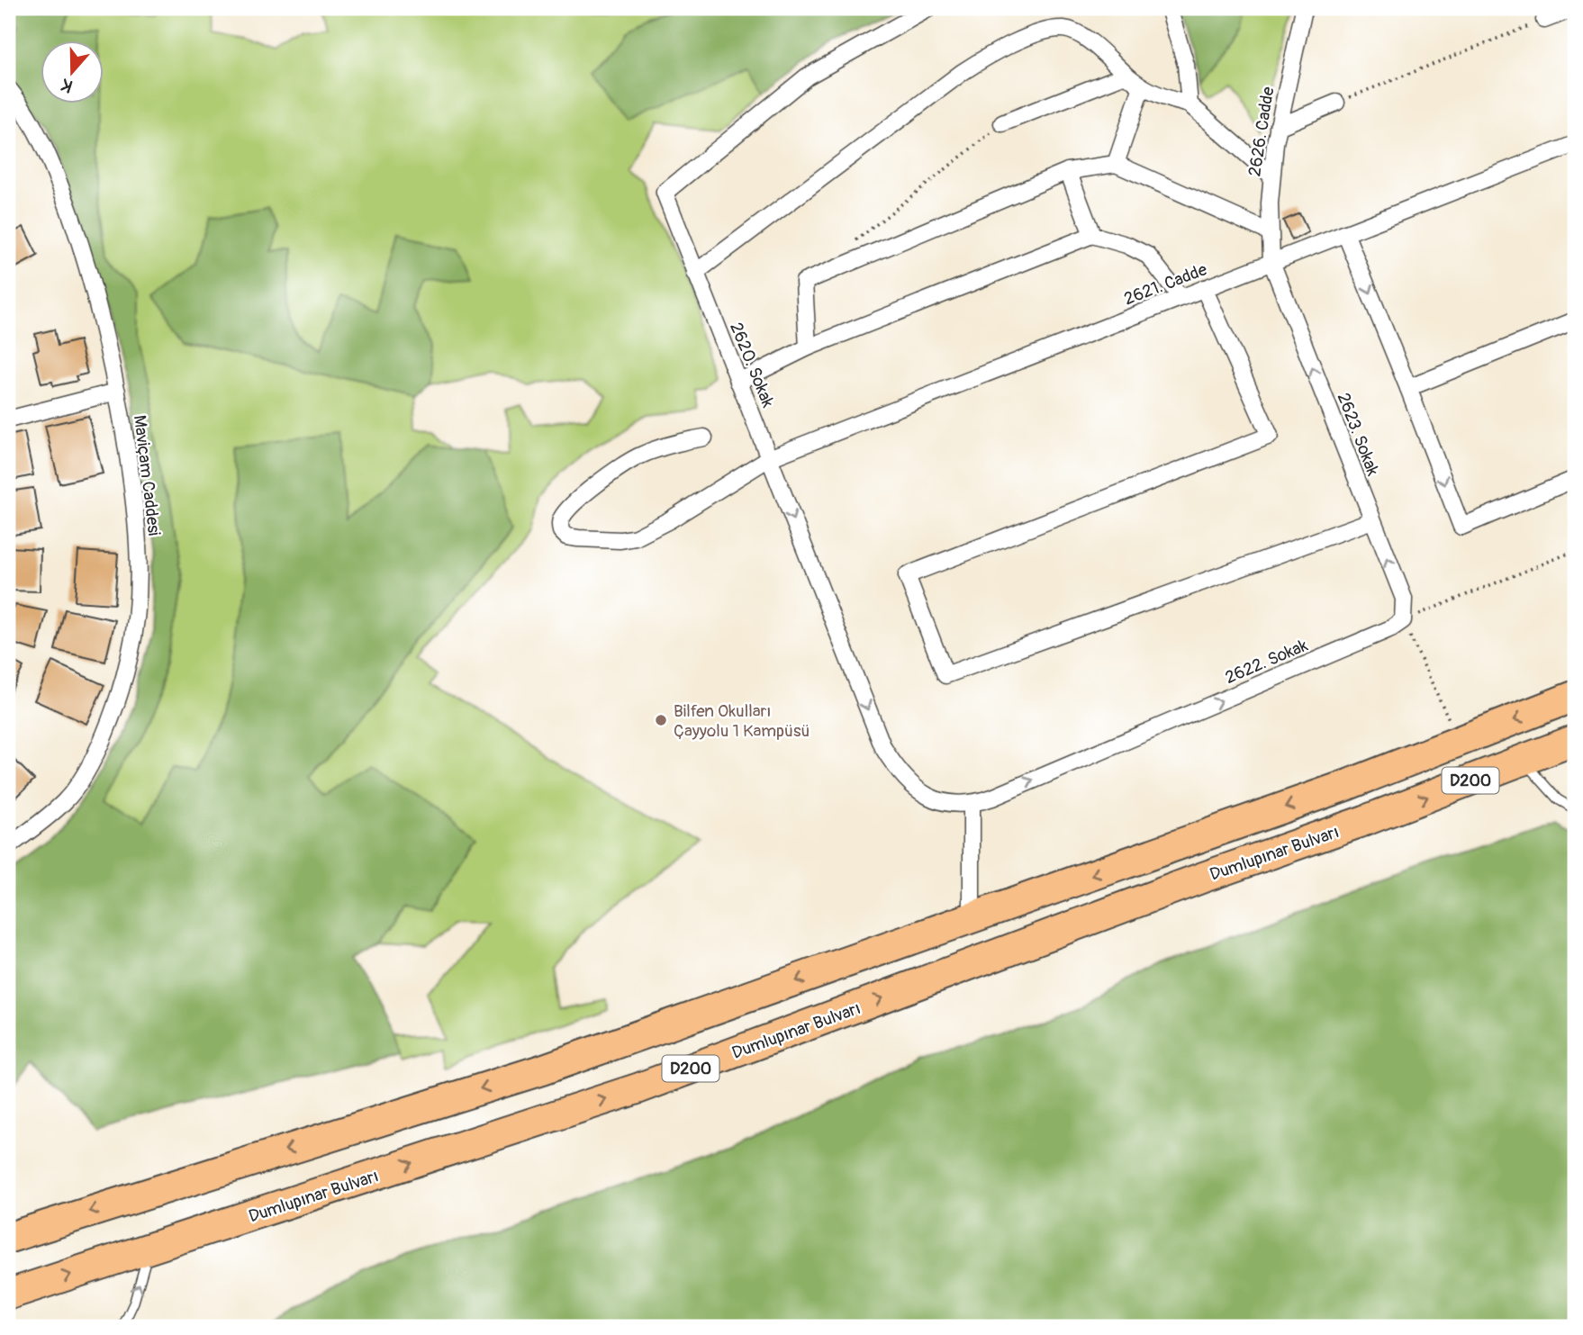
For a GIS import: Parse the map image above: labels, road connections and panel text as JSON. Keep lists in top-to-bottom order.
{
  "streets": {
    "highway": ["D200", "Dumlupınar Bulvarı"],
    "street": [
      "2626. Cadde",
      "2621. Cadde",
      "2620. Sokak",
      "2623. Sokak",
      "Maviçam Caddesi",
      "2622. Sokak"
    ]
  },
  "crossings": [
    ["2626. Cadde", "2621. Cadde"],
    ["2626. Cadde", "2623. Sokak"],
    ["2621. Cadde", "2620. Sokak"],
    ["2621. Cadde", "2623. Sokak"],
    ["2620. Sokak", "2622. Sokak"],
    ["2623. Sokak", "2622. Sokak"]
  ],
  "one_way": ["2620. Sokak", "2622. Sokak"],
  "places": ["Bilfen Okulları Çayyolu 1 Kampüsü"],
  "north": "bottom"
}
